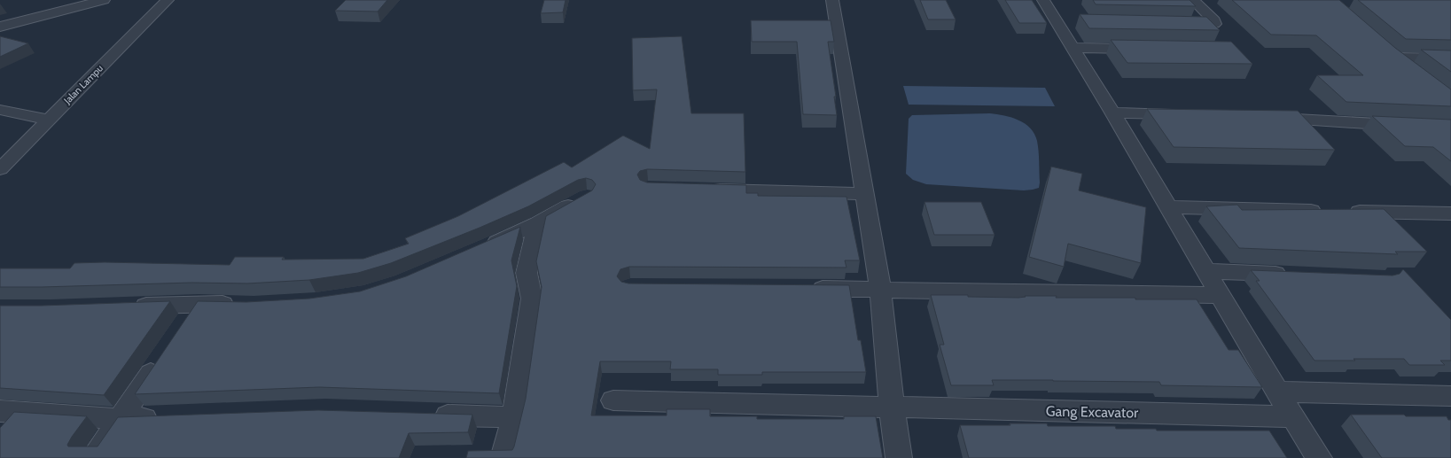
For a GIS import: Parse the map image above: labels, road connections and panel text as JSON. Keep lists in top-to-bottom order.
{
  "streets": {
    "street": ["Jalan Lampu", "Gang Excavator"]
  }
}
